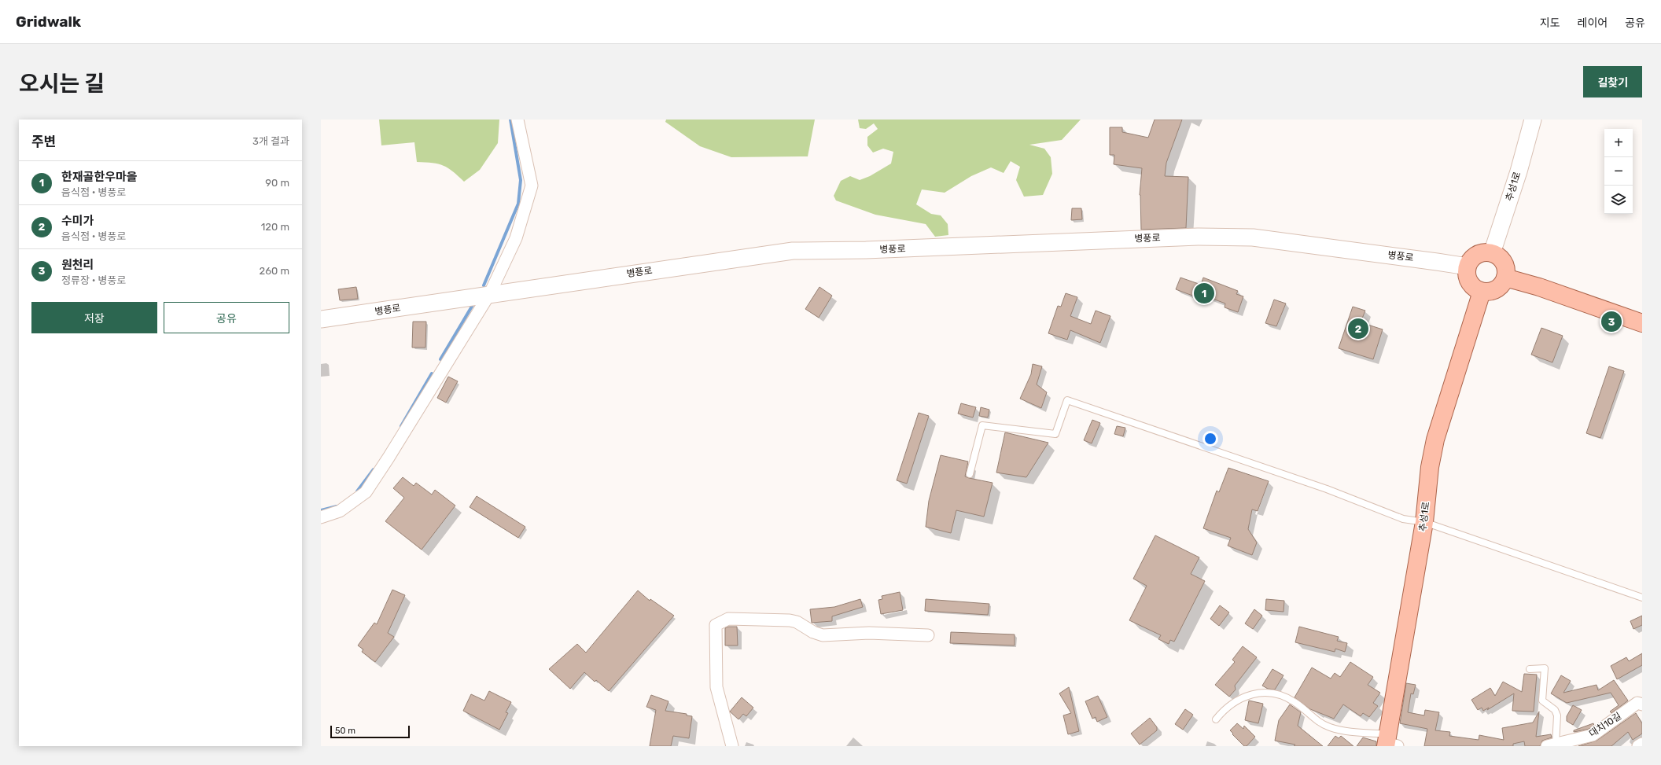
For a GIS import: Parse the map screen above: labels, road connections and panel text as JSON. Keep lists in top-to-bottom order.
{
  "streets": {
    "main road": ["추성1로", "병풍로"],
    "street": ["대치10길"]
  },
  "crossings": [
    ["추성1로", "병풍로"]
  ],
  "scale_bar": "50 m",
  "page": {
    "header": "Gridwalk",
    "nav": ["지도", "레이어", "공유"],
    "title": "오시는 길",
    "buttons": [
      "길찾기",
      ["저장", "공유"]
    ],
    "heading": ["주변", "3개 결과"],
    "map_buttons": ["+", "−"],
    "list": [
      {
        "mark": "1",
        "name": "한재골한우마을",
        "note": "음식점 · 병풍로",
        "value": "90 m"
      },
      {
        "mark": "2",
        "name": "수미가",
        "note": "음식점 · 병풍로",
        "value": "120 m"
      },
      {
        "mark": "3",
        "name": "원천리",
        "note": "정류장 · 병풍로",
        "value": "260 m"
      }
    ],
    "pins": ["1", "3", "2"],
    "scale": "50 m"
  }
}
